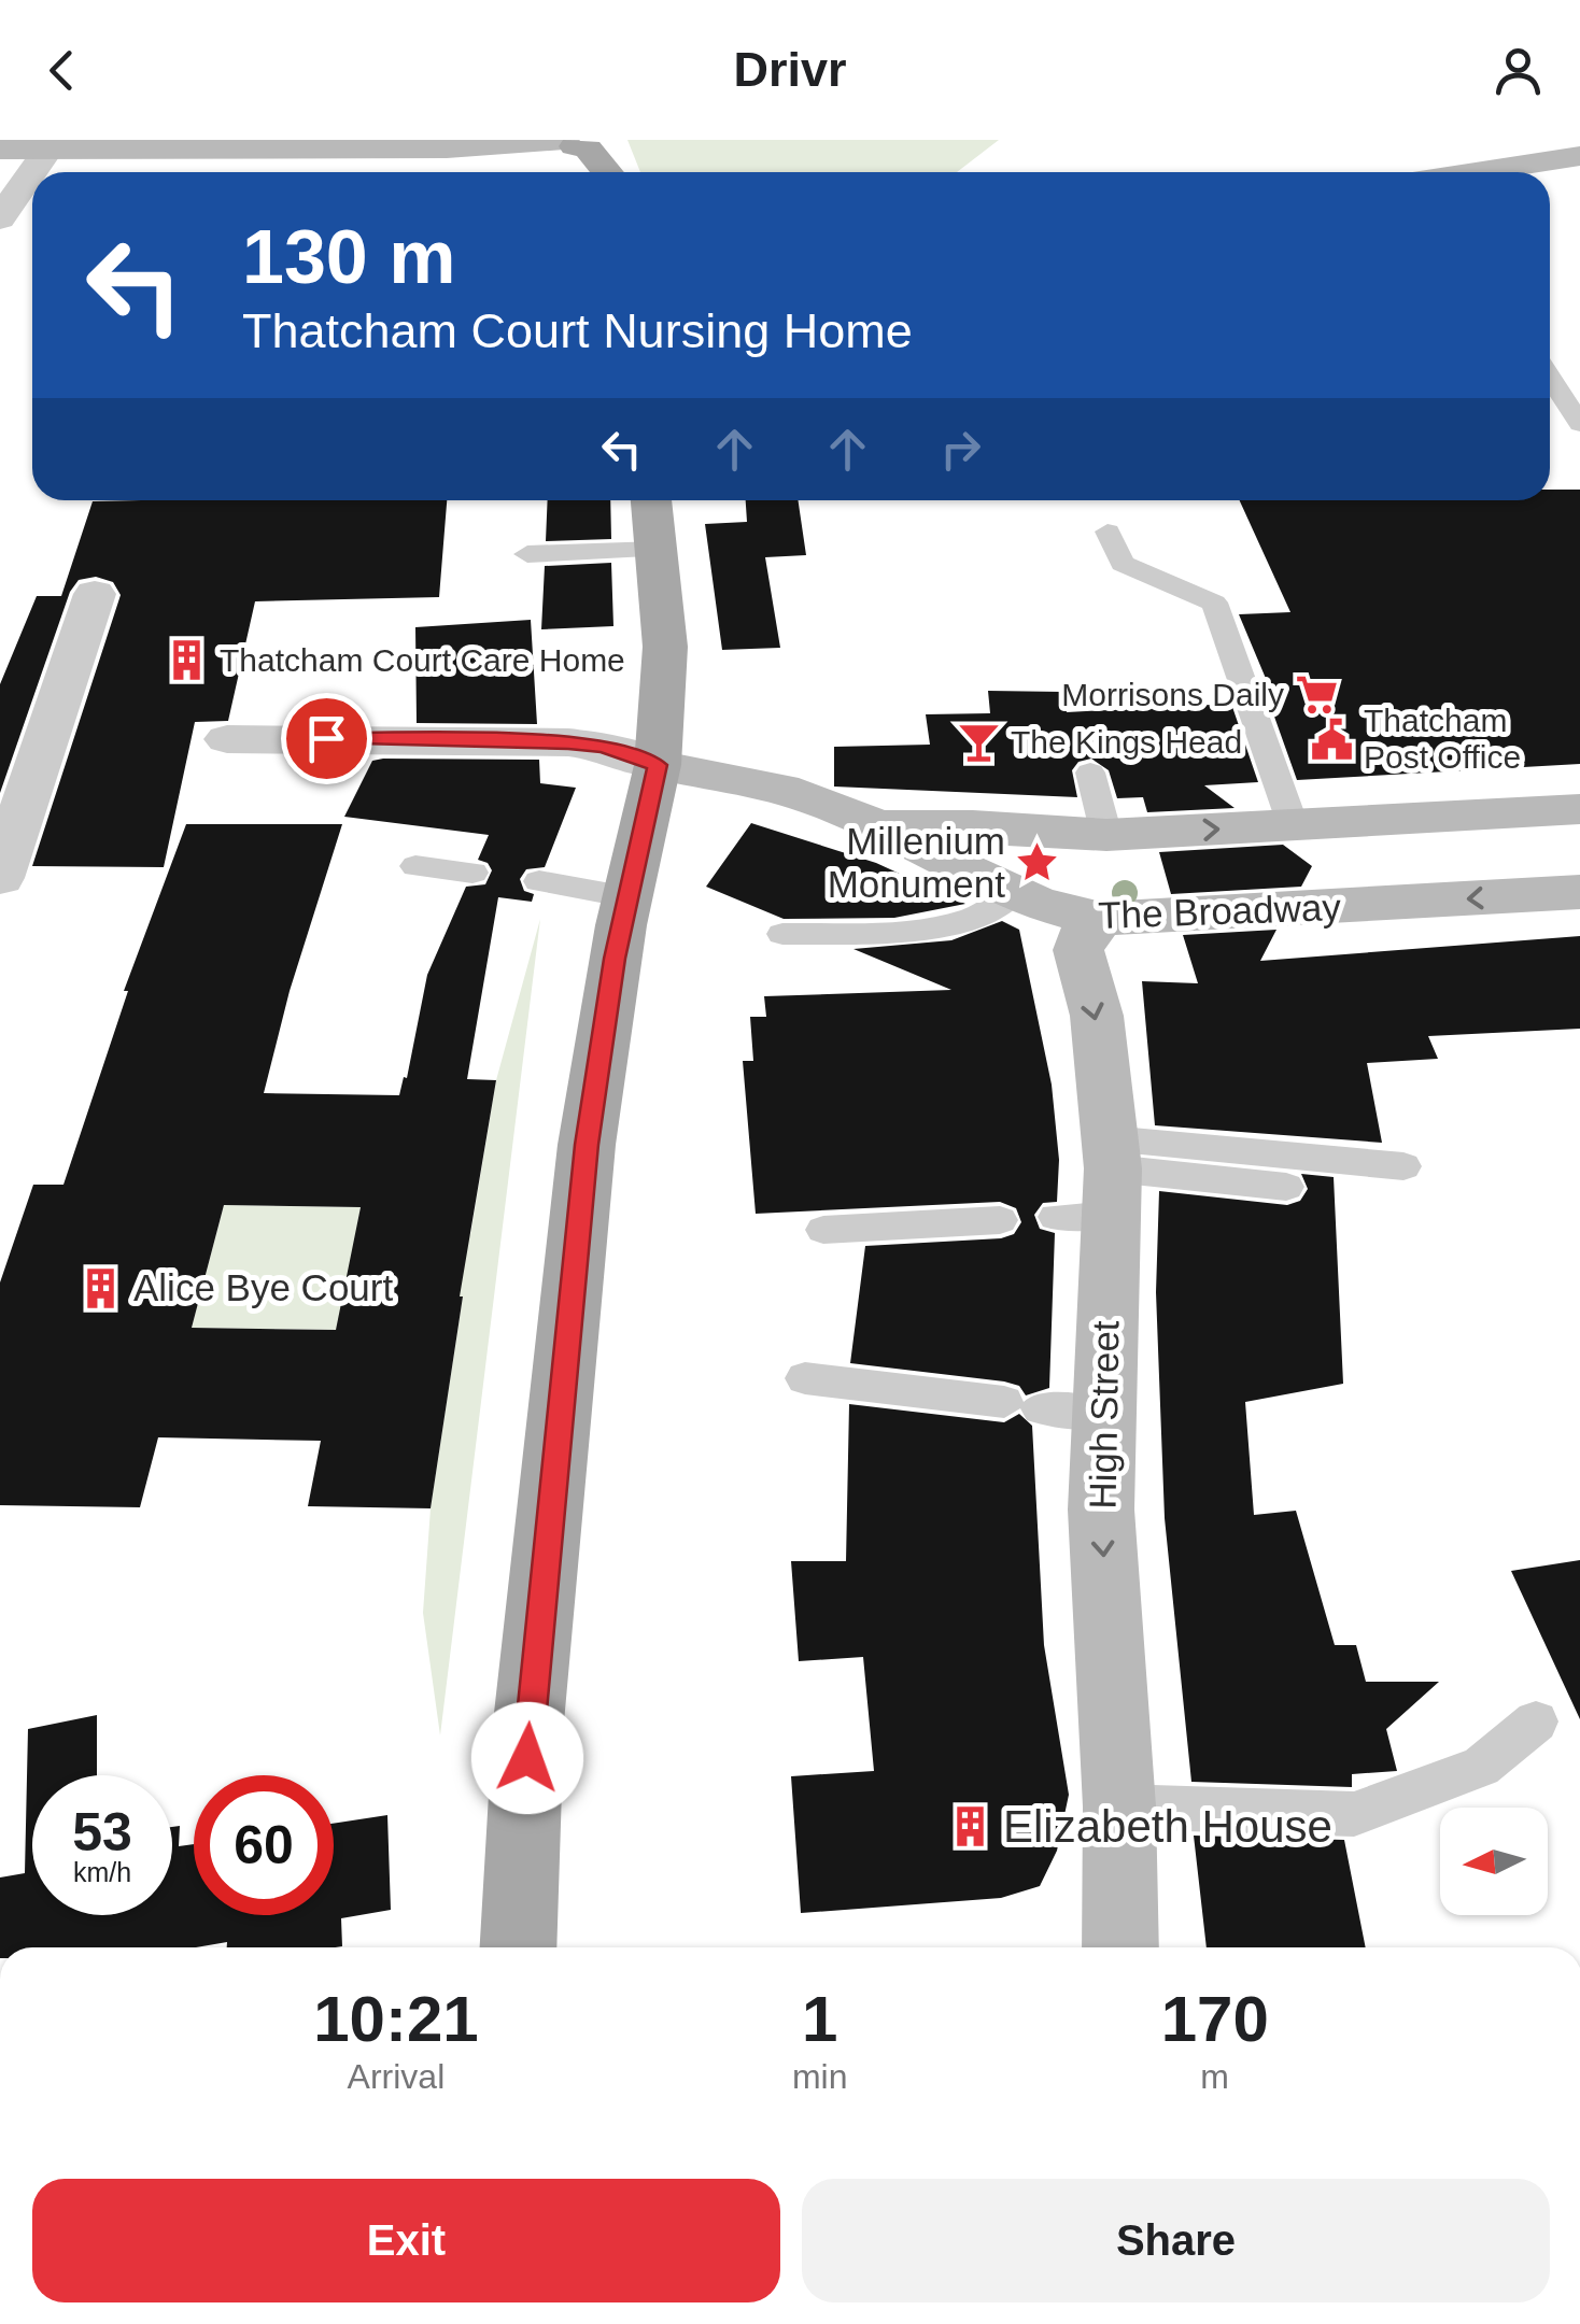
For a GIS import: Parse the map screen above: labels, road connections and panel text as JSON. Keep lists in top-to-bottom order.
{
  "streets": {
    "street": ["The Broadway", "High Street"]
  },
  "crossings": [
    ["The Broadway", "High Street"]
  ],
  "one_way": ["High Street"],
  "places": {
    "building": ["Thatcham Court Care Home", "Alice Bye Court", "Elizabeth House"],
    "supermarket": ["Morrisons Daily"],
    "public building": ["Thatcham Post Office"],
    "bar": ["The Kings Head"],
    "place": ["Millenium Monument"]
  },
  "north": "left",
  "page": {
    "header": "Drivr",
    "turn": ["130 m", "Thatcham Court Nursing Home"],
    "speed": "53 km/h",
    "limit": "60",
    "eta": [
      "10:21",
      "Arrival",
      "1",
      "min",
      "170",
      "m"
    ],
    "buttons": ["Exit", "Share"]
  }
}
